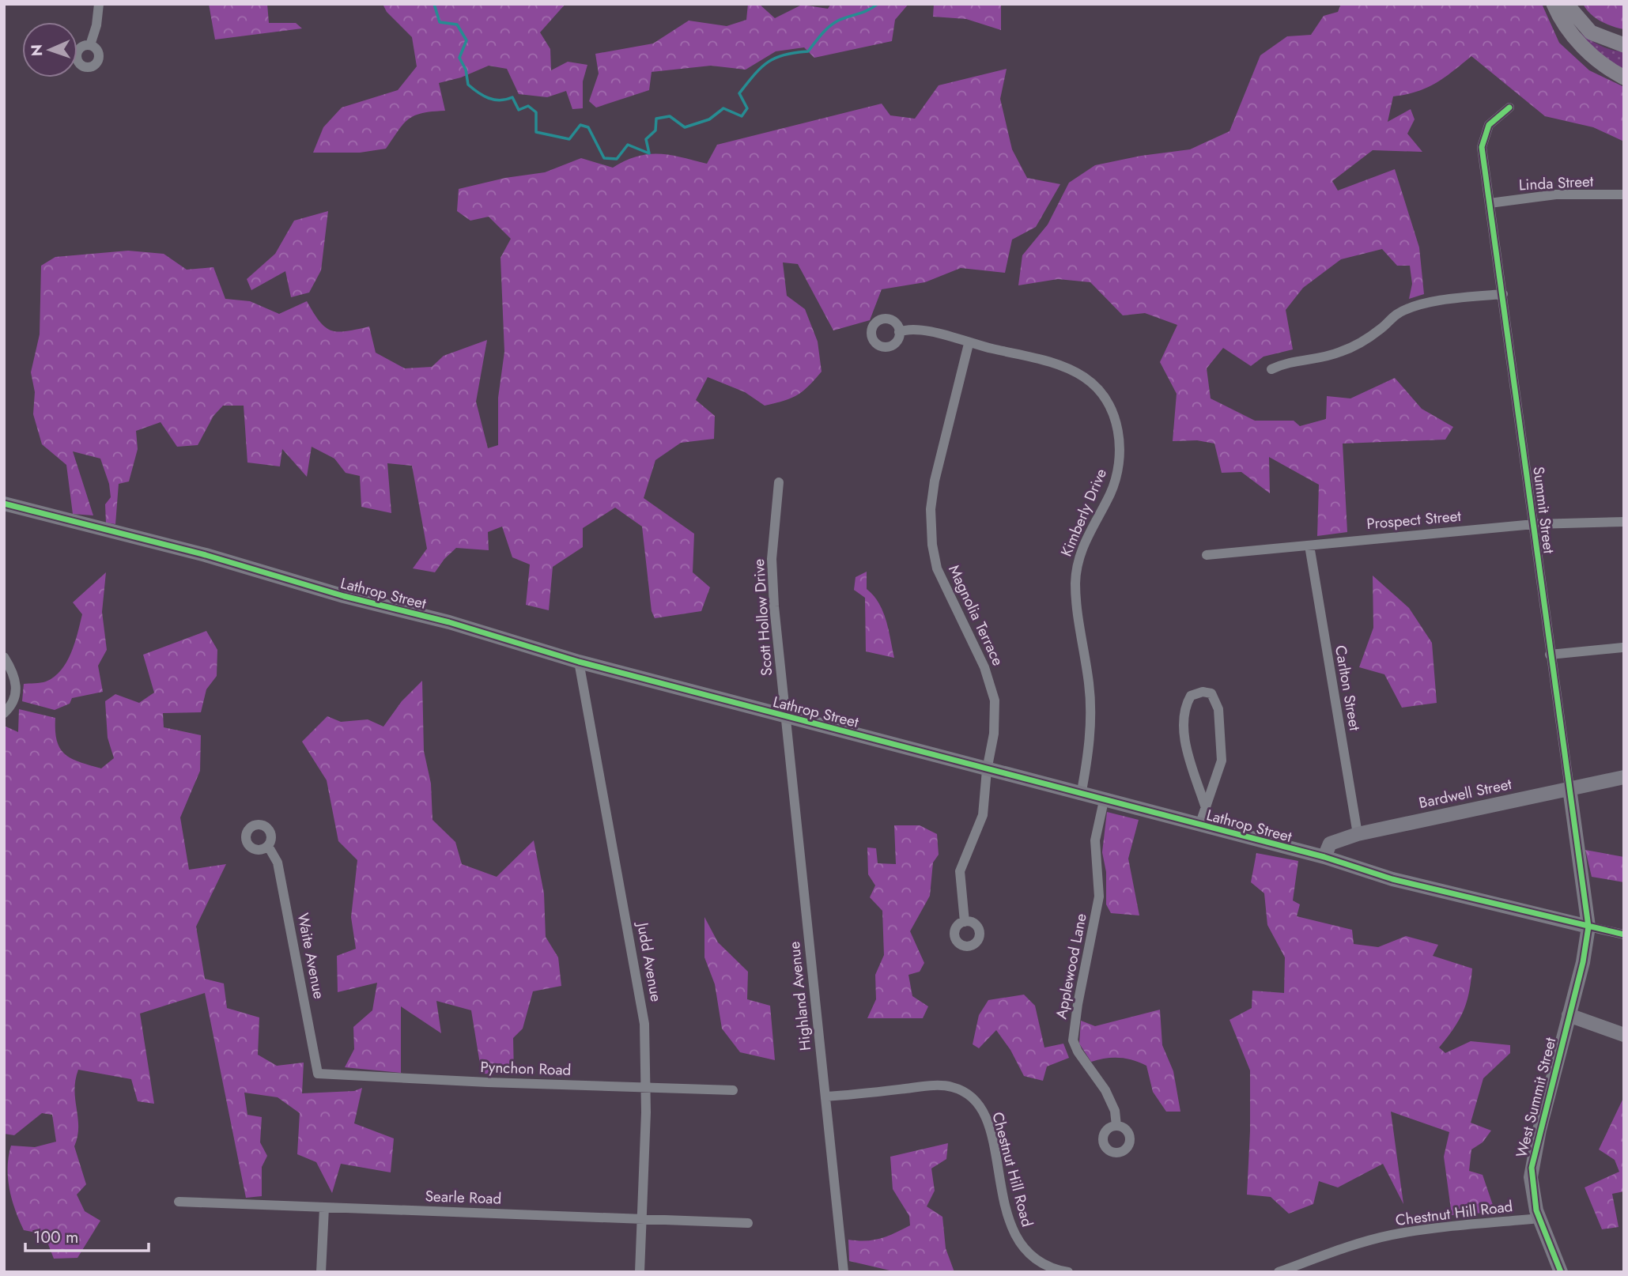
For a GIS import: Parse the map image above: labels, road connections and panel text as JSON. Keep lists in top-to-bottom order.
{
  "streets": {
    "street": [
      "Linda Street",
      "Summit Street",
      "Kimberly Drive",
      "Prospect Street",
      "Lathrop Street",
      "Magnolia Terrace",
      "Scott Hollow Drive",
      "Carlton Street",
      "Bardwell Street",
      "Waite Avenue",
      "Judd Avenue",
      "Applewood Lane",
      "Highland Avenue",
      "Pynchon Road",
      "West Summit Street",
      "Chestnut Hill Road",
      "Searle Road"
    ]
  },
  "crossings": [
    ["Linda Street", "Summit Street"],
    ["Summit Street", "Prospect Street"],
    ["Summit Street", "Lathrop Street"],
    ["Summit Street", "Bardwell Street"],
    ["Summit Street", "West Summit Street"],
    ["Kimberly Drive", "Lathrop Street"],
    ["Kimberly Drive", "Magnolia Terrace"],
    ["Prospect Street", "Carlton Street"],
    ["Lathrop Street", "Magnolia Terrace"],
    ["Lathrop Street", "Scott Hollow Drive"],
    ["Lathrop Street", "Bardwell Street"],
    ["Lathrop Street", "Judd Avenue"],
    ["Lathrop Street", "Applewood Lane"],
    ["Lathrop Street", "Highland Avenue"],
    ["Lathrop Street", "West Summit Street"],
    ["Scott Hollow Drive", "Highland Avenue"],
    ["Carlton Street", "Bardwell Street"],
    ["Waite Avenue", "Pynchon Road"],
    ["Judd Avenue", "Pynchon Road"],
    ["Judd Avenue", "Searle Road"],
    ["Highland Avenue", "Chestnut Hill Road"],
    ["West Summit Street", "Chestnut Hill Road"]
  ],
  "scale_bar": "100 m",
  "north": "left"
}
